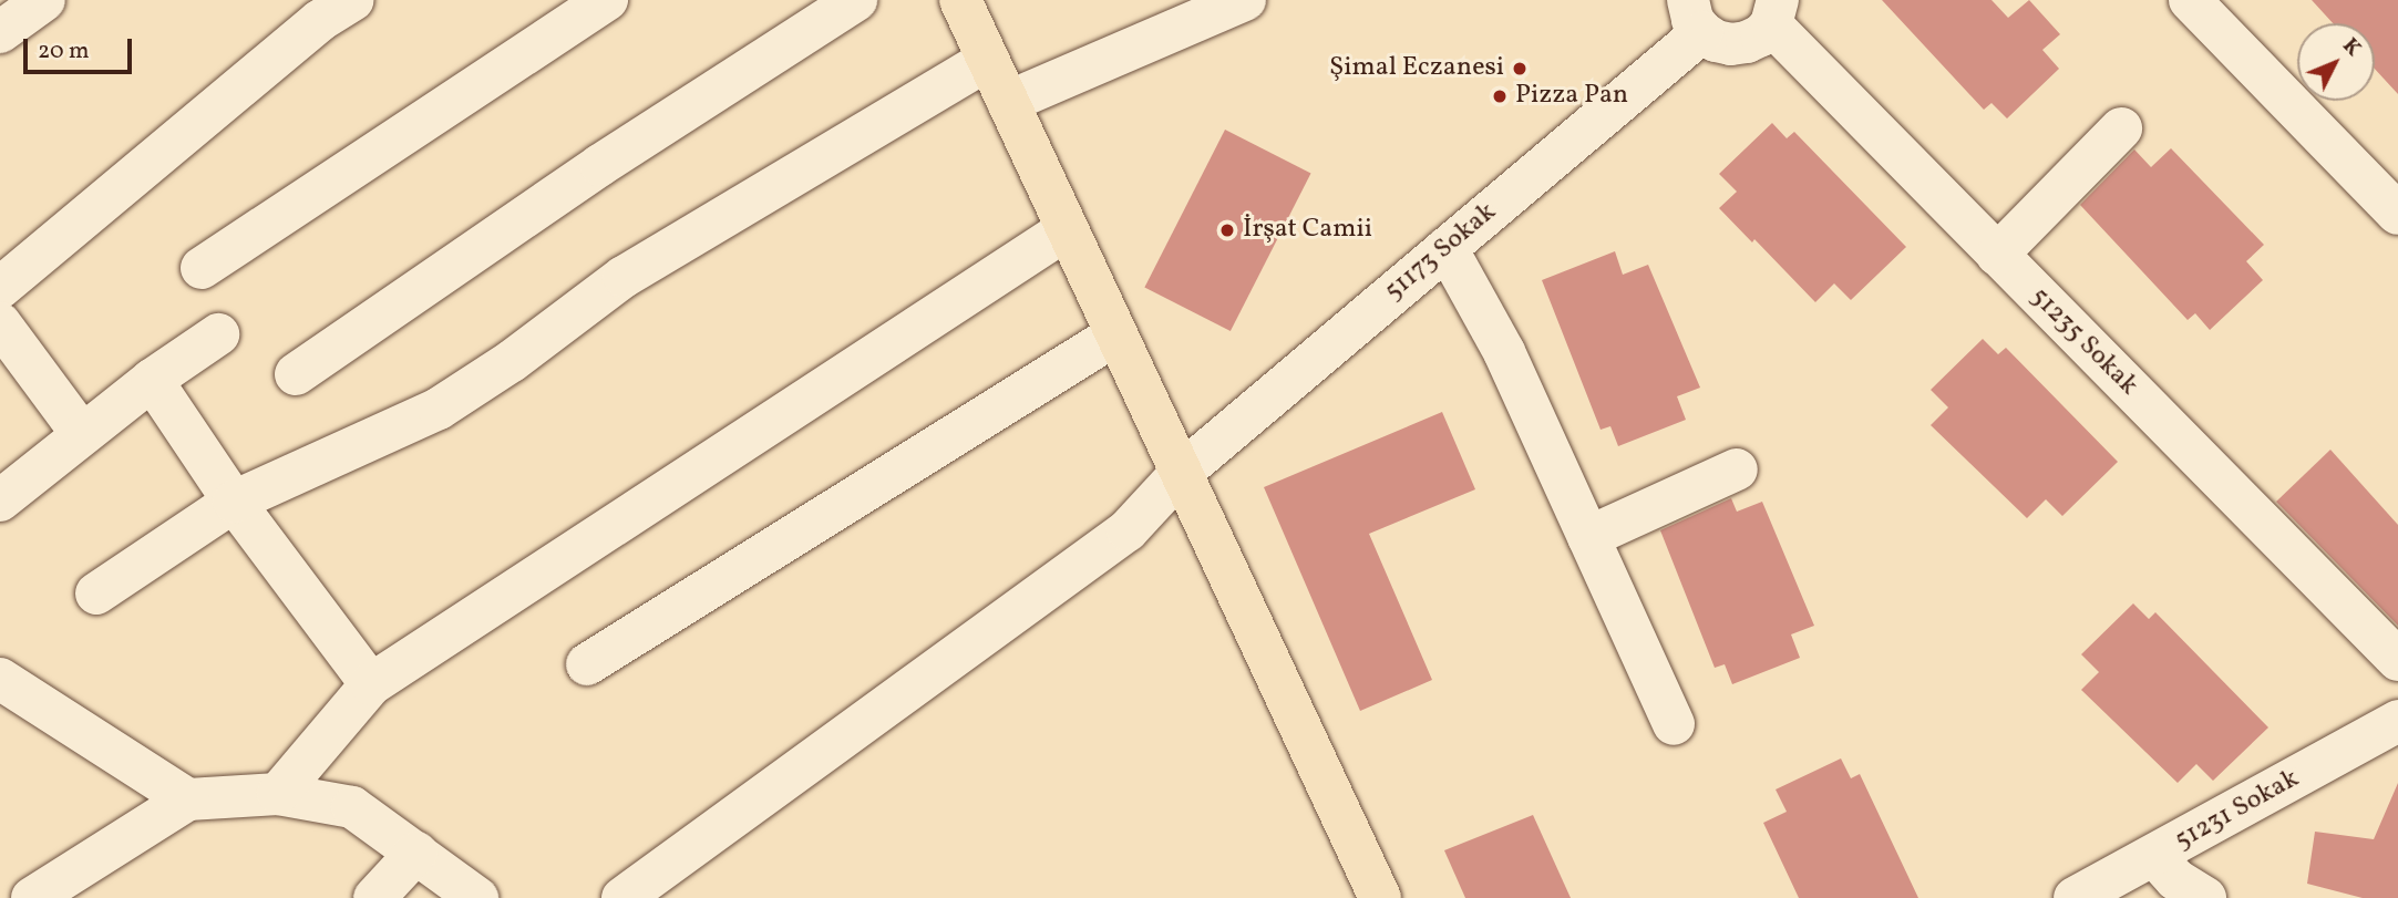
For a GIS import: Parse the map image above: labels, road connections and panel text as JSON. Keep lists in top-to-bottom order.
{
  "streets": {
    "street": ["51173 Sokak", "51235 Sokak", "51231 Sokak"]
  },
  "places": ["Şimal Eczanesi", "Pizza Pan", "İrşat Camii"],
  "scale_bar": "20 m",
  "north": "top right"
}
